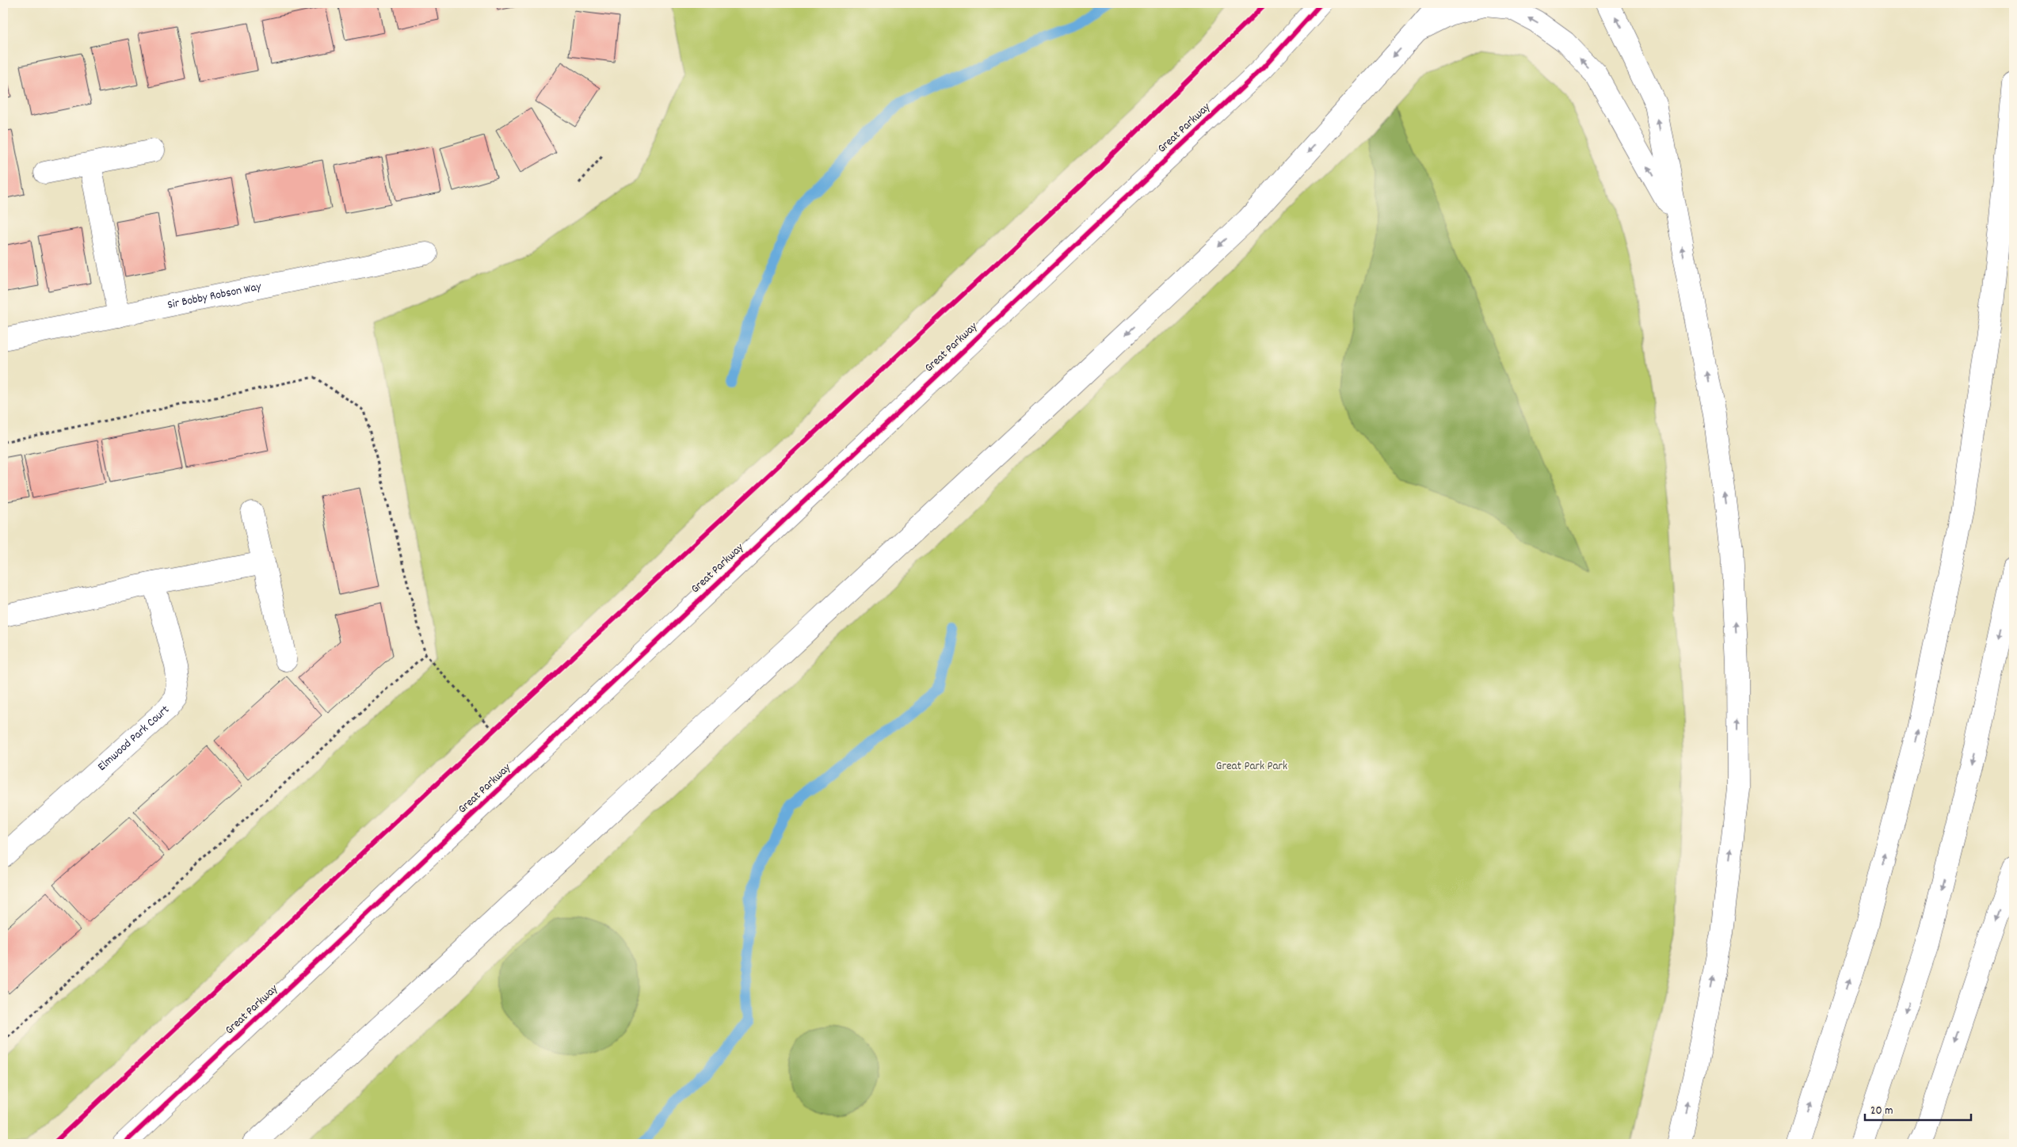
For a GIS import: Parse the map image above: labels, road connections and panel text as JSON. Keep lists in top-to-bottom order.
{
  "streets": {
    "main road": ["Great Parkway", "Sir Bobby Robson Way", "Elmwood Park Court"]
  },
  "parks": ["Great Park Park"],
  "scale_bar": "20 m"
}
